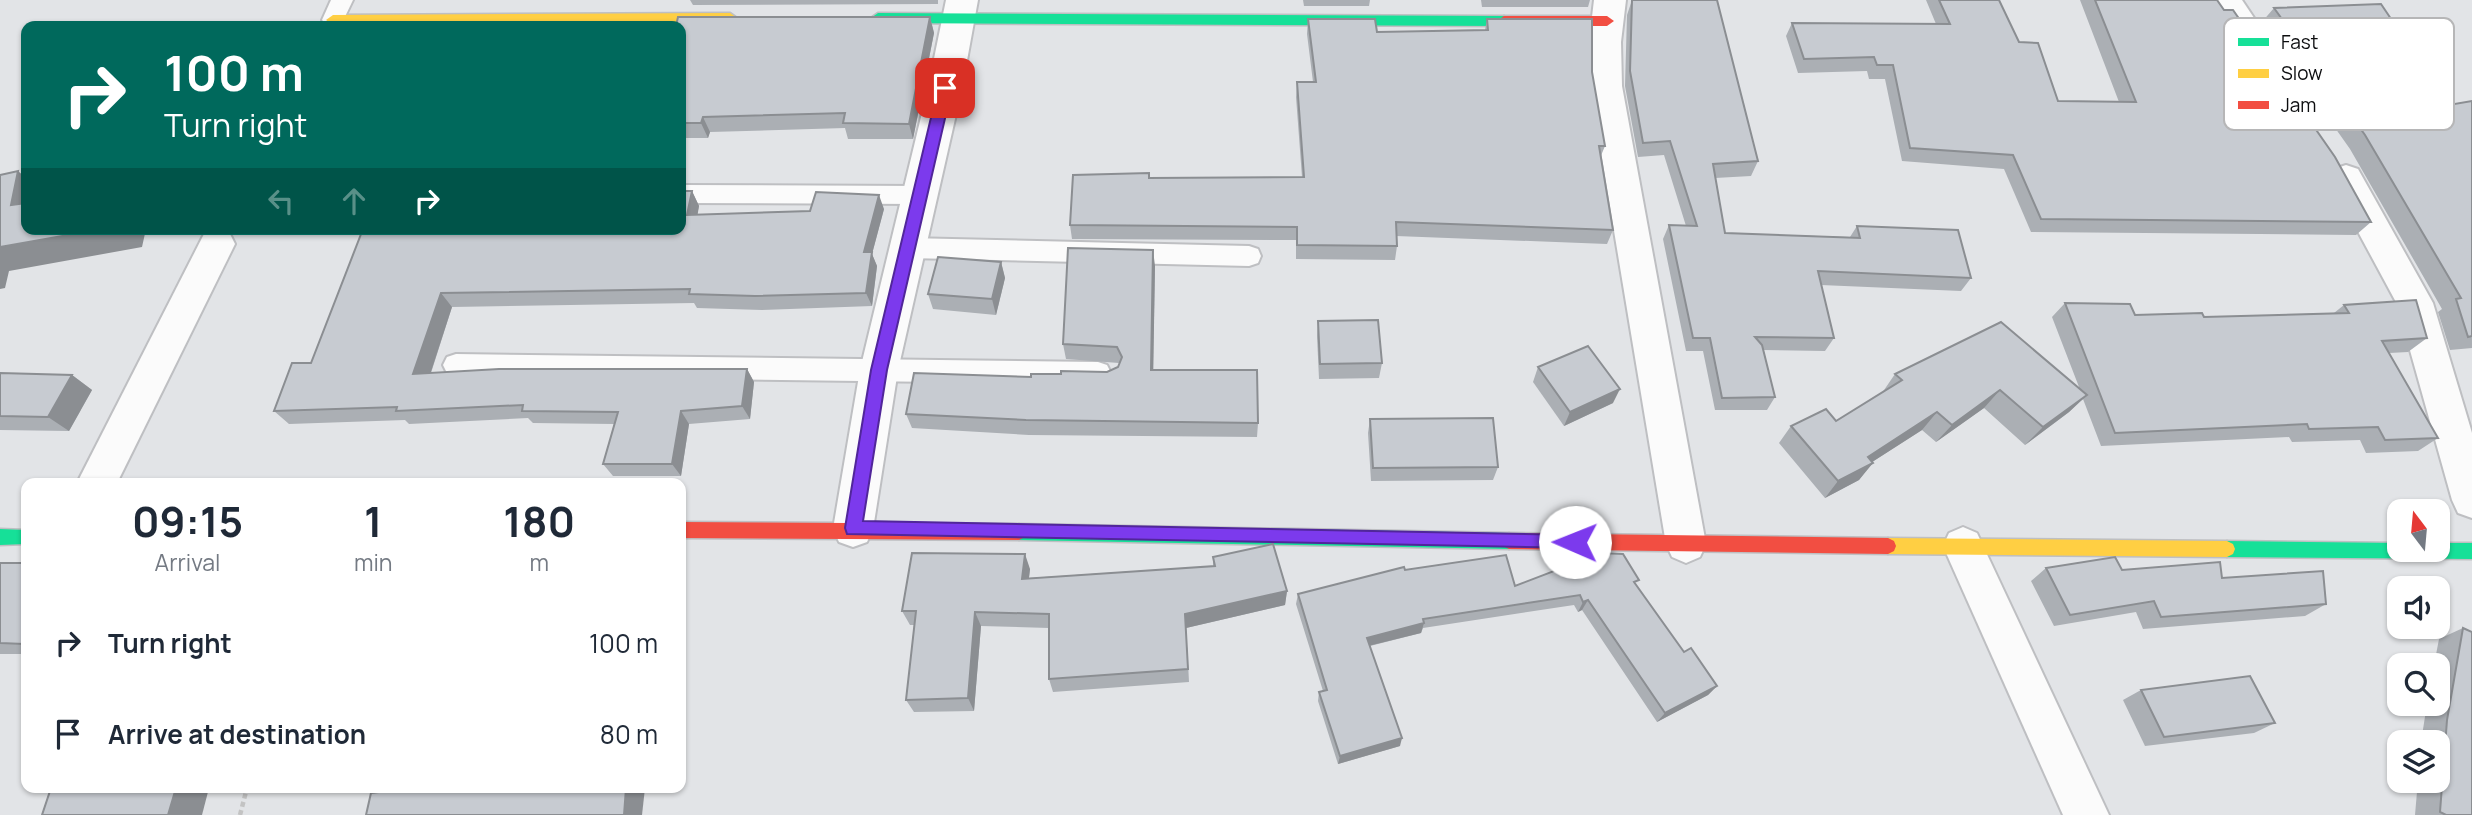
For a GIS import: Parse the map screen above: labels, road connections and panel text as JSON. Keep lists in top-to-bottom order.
{
  "legend": ["Fast", "Slow", "Jam"],
  "north": "top",
  "page": {
    "turn": ["100 m", "Turn right"],
    "eta": [
      "09:15",
      "Arrival",
      "1",
      "min",
      "180",
      "m"
    ],
    "list": [
      {
        "name": "Turn right",
        "value": "100 m"
      },
      {
        "name": "Arrive at destination",
        "value": "80 m"
      }
    ]
  }
}
